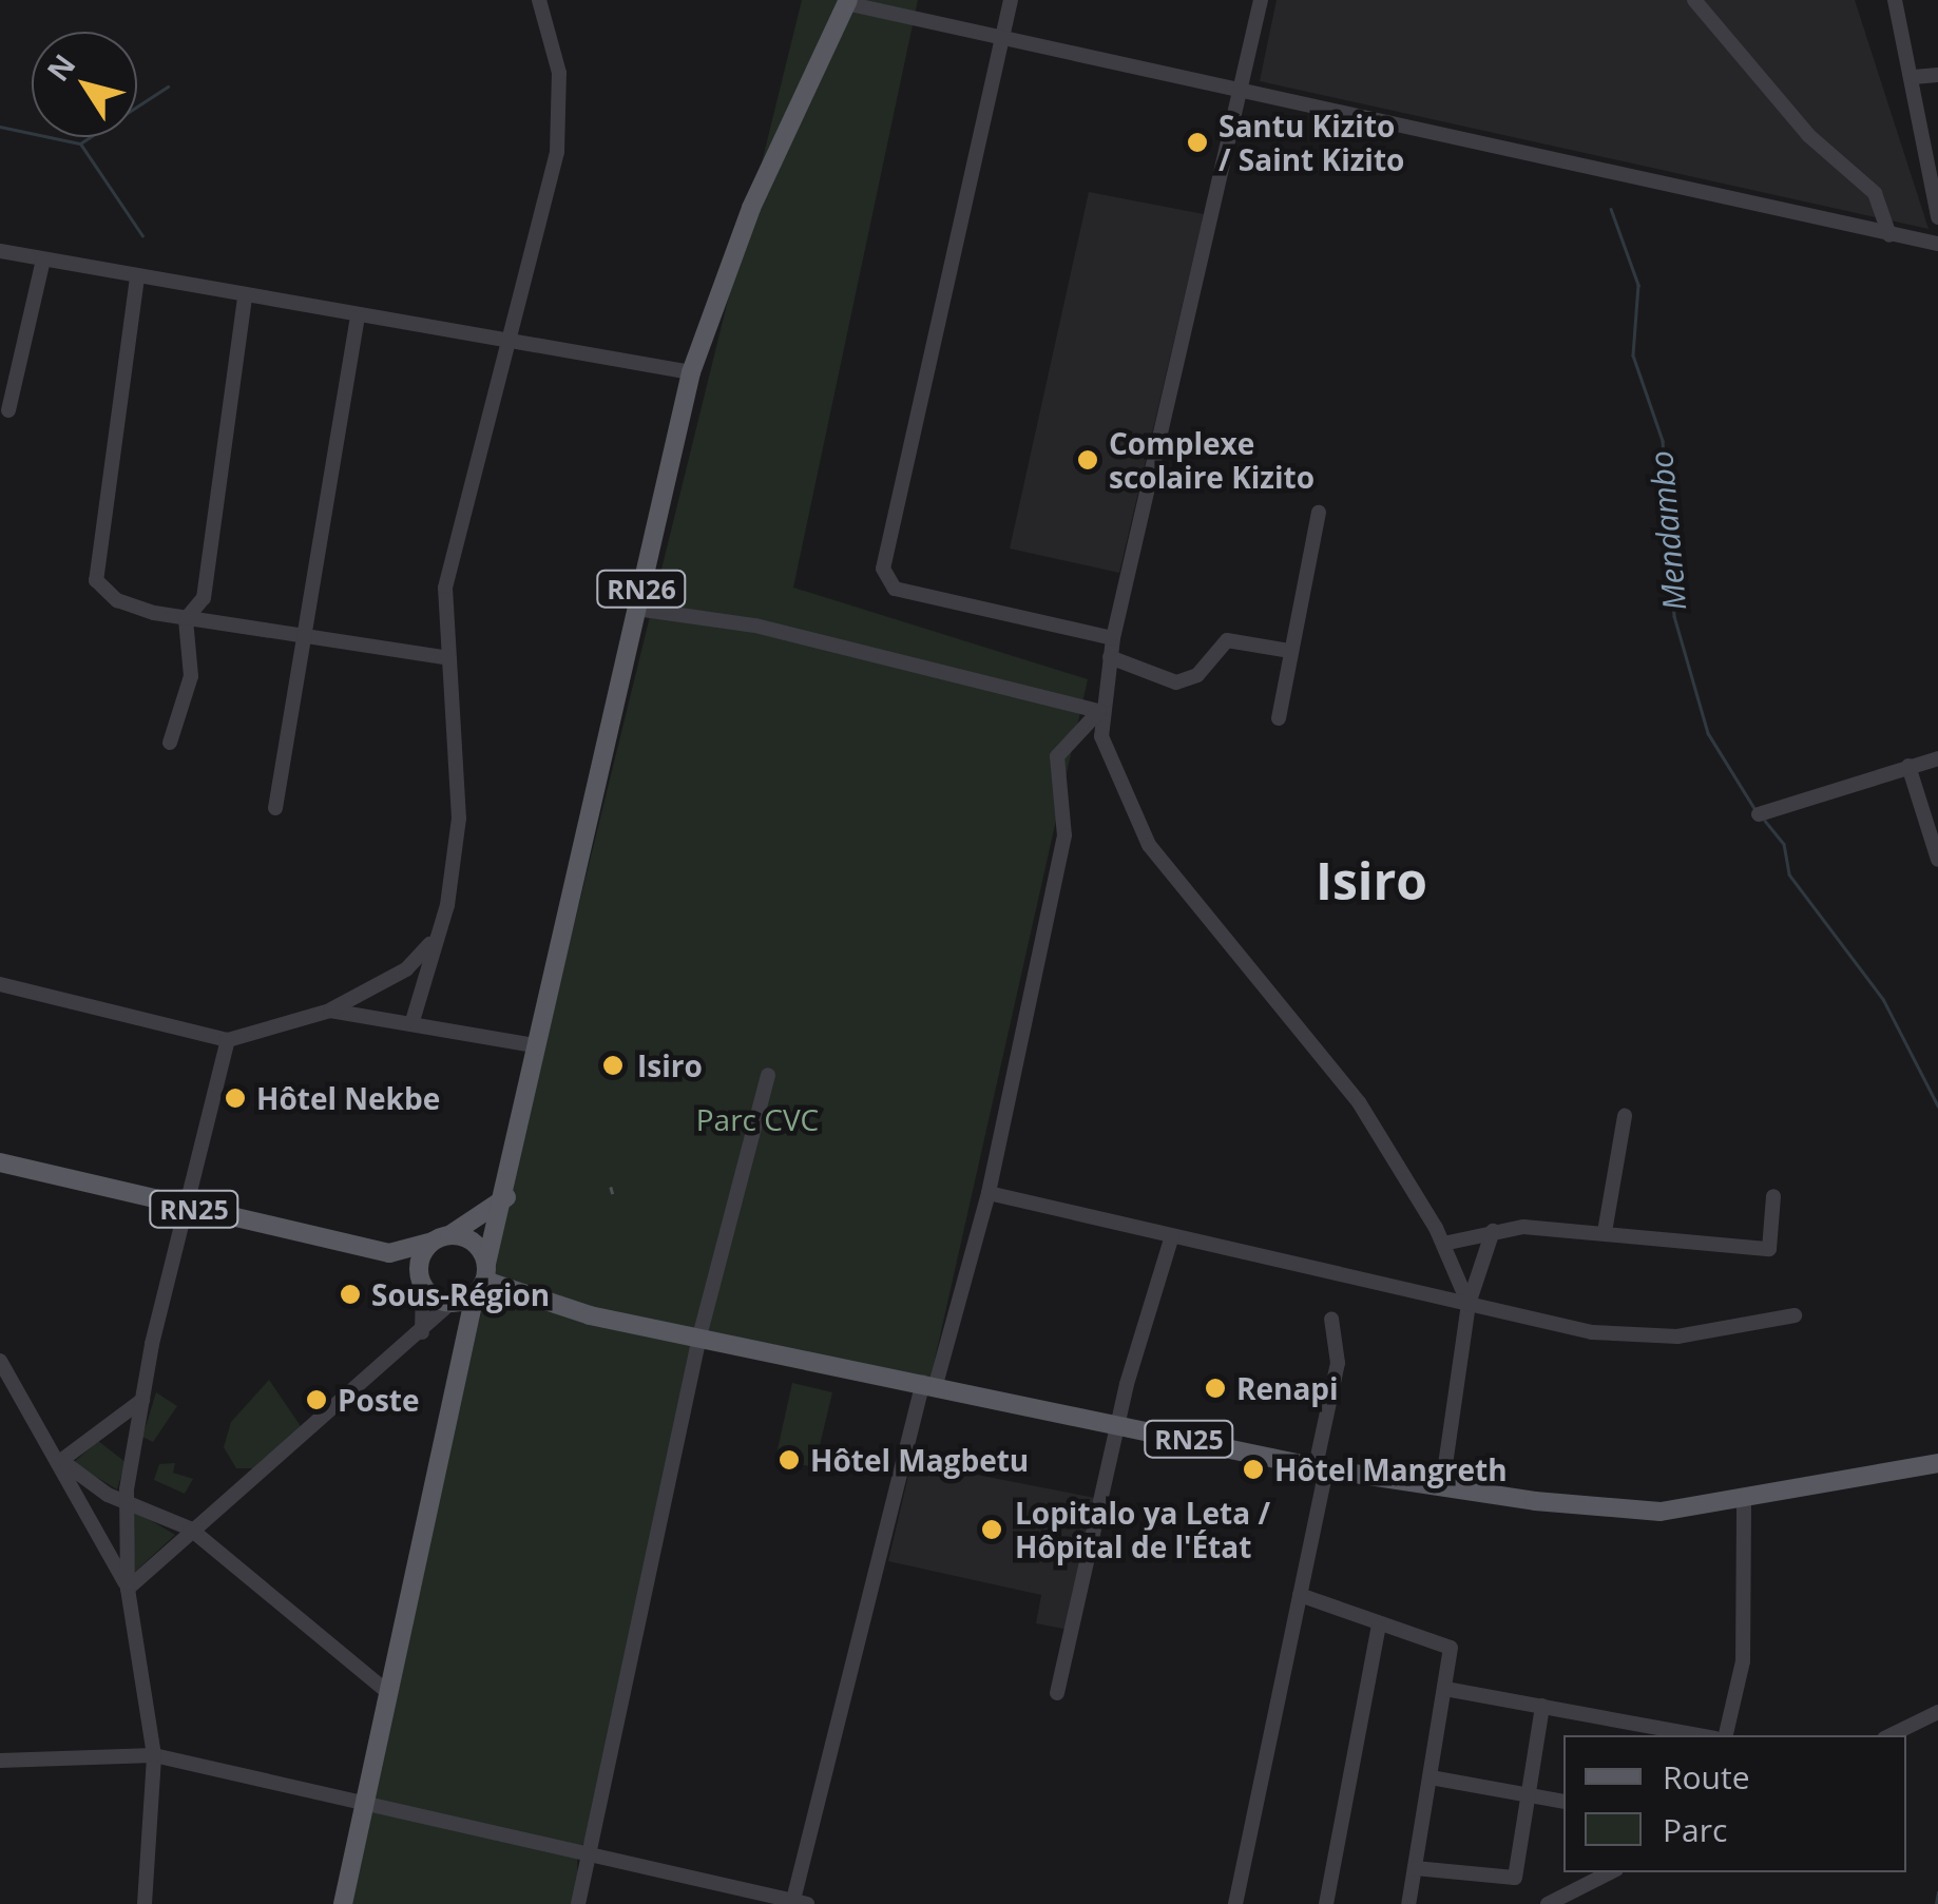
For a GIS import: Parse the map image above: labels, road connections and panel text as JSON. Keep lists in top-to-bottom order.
{
  "streets": {
    "main road": ["RN26", "RN25"]
  },
  "crossings": [
    ["RN26", "RN25"]
  ],
  "districts": ["Isiro"],
  "water": ["Mendambo"],
  "parks": ["Parc CVC"],
  "places": [
    "Santu Kizito / Saint Kizito",
    "Complexe scolaire Kizito",
    "Isiro",
    "Hôtel Nekbe",
    "Sous-Région",
    "Renapi",
    "Poste",
    "Hôtel Magbetu",
    "Hôtel Mangreth",
    "Lopitalo ya Leta / Hôpital de l'État"
  ],
  "legend": ["Route", "Parc"],
  "north": "top left"
}
